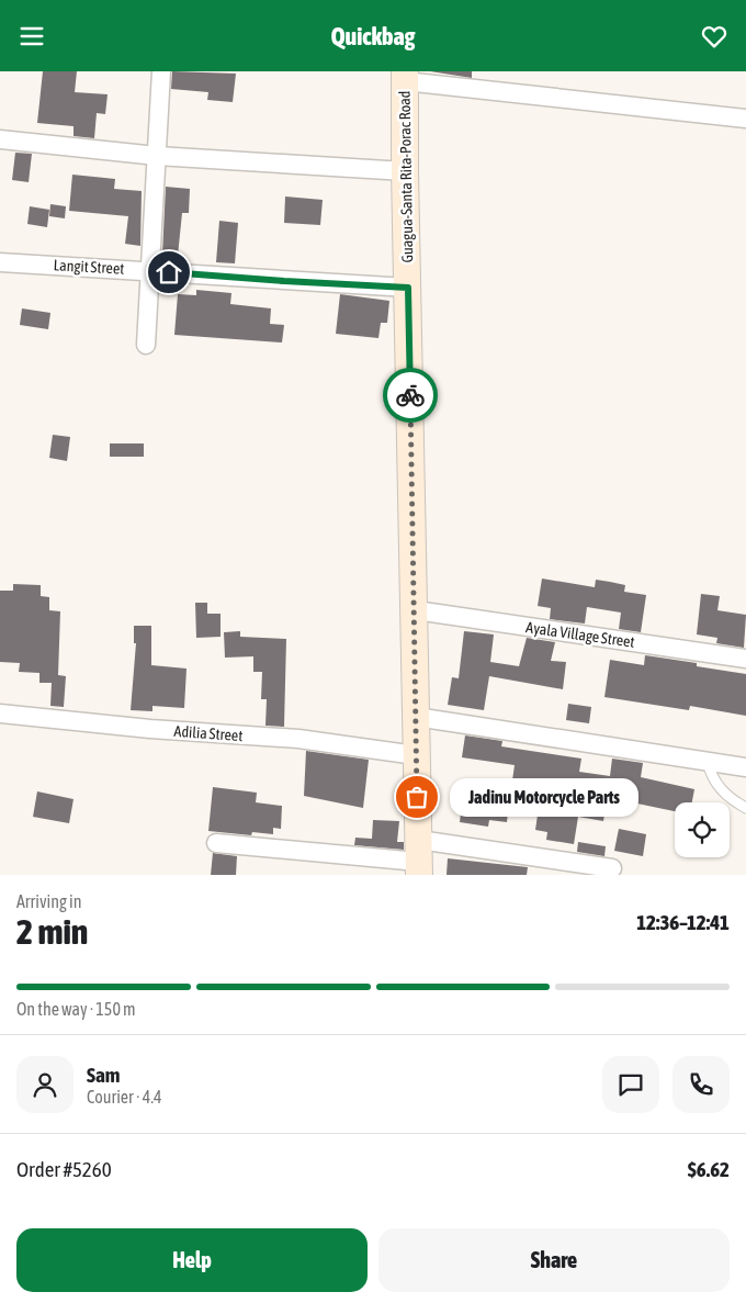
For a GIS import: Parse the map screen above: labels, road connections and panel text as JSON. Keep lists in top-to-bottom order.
{
  "streets": {
    "main road": ["Guagua-Santa Rita-Porac Road"],
    "street": ["Langit Street", "Ayala Village Street", "Adilia Street"]
  },
  "crossings": [
    ["Guagua-Santa Rita-Porac Road", "Langit Street"],
    ["Guagua-Santa Rita-Porac Road", "Ayala Village Street"],
    ["Guagua-Santa Rita-Porac Road", "Adilia Street"]
  ],
  "places": ["Jadinu Motorcycle Parts"],
  "page": {
    "header": "Quickbag",
    "bubble": "Jadinu Motorcycle Parts",
    "heading": ["2 min", "Arriving in", "12:36–12:41"],
    "panel": [
      "Sam",
      "Courier · 4.4",
      "Order #5260",
      "$6.62"
    ],
    "bar": "On the way · 150 m",
    "buttons": ["Help", "Share"]
  }
}
